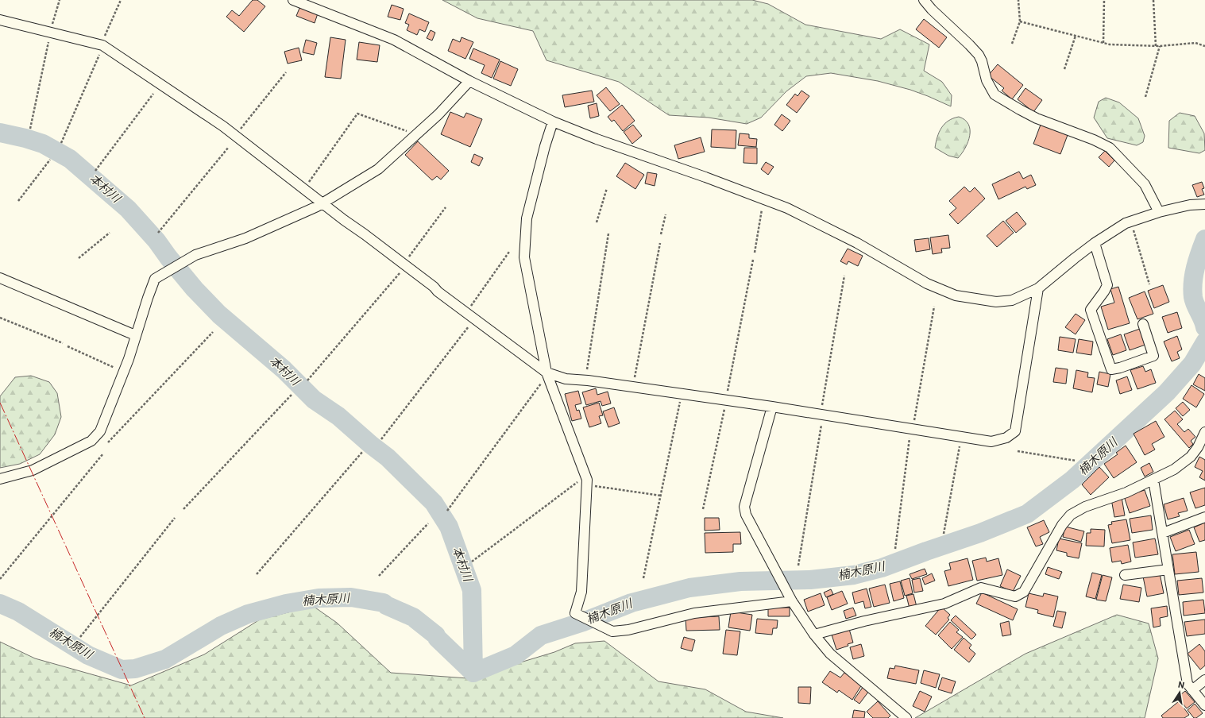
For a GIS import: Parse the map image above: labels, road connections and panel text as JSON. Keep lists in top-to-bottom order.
{
  "water": ["本村川", "楠木原川"],
  "north": "top"
}
